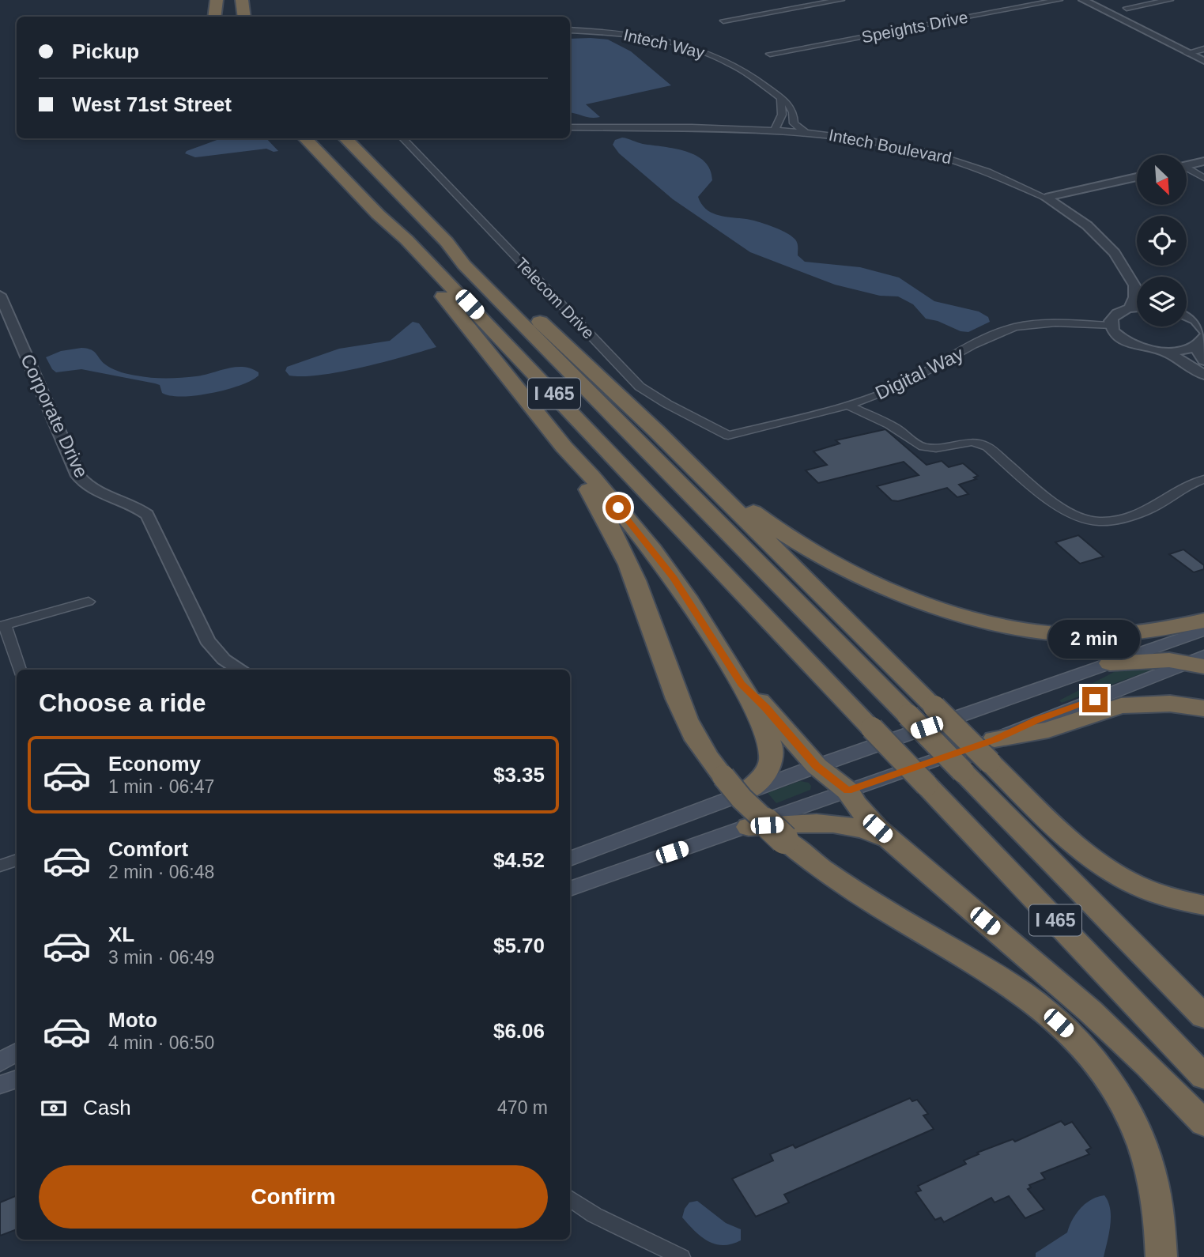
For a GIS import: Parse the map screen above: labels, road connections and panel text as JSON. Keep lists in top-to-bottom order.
{
  "streets": {
    "highway": ["I 465"],
    "street": [
      "Speights Drive",
      "Intech Way",
      "Intech Boulevard",
      "Telecom Drive",
      "Digital Way",
      "Corporate Drive"
    ]
  },
  "crossings": [
    ["Telecom Drive", "Digital Way"]
  ],
  "north": "bottom right",
  "page": {
    "banner": ["Pickup", "West 71st Street"],
    "bubble": "2 min",
    "heading": "Choose a ride",
    "list": [
      {
        "name": "Economy",
        "note": "1 min · 06:47",
        "value": "$3.35"
      },
      {
        "name": "Comfort",
        "note": "2 min · 06:48",
        "value": "$4.52"
      },
      {
        "name": "XL",
        "note": "3 min · 06:49",
        "value": "$5.70"
      },
      {
        "name": "Moto",
        "note": "4 min · 06:50",
        "value": "$6.06"
      }
    ],
    "pay": ["Cash", "470 m"],
    "buttons": "Confirm"
  }
}
